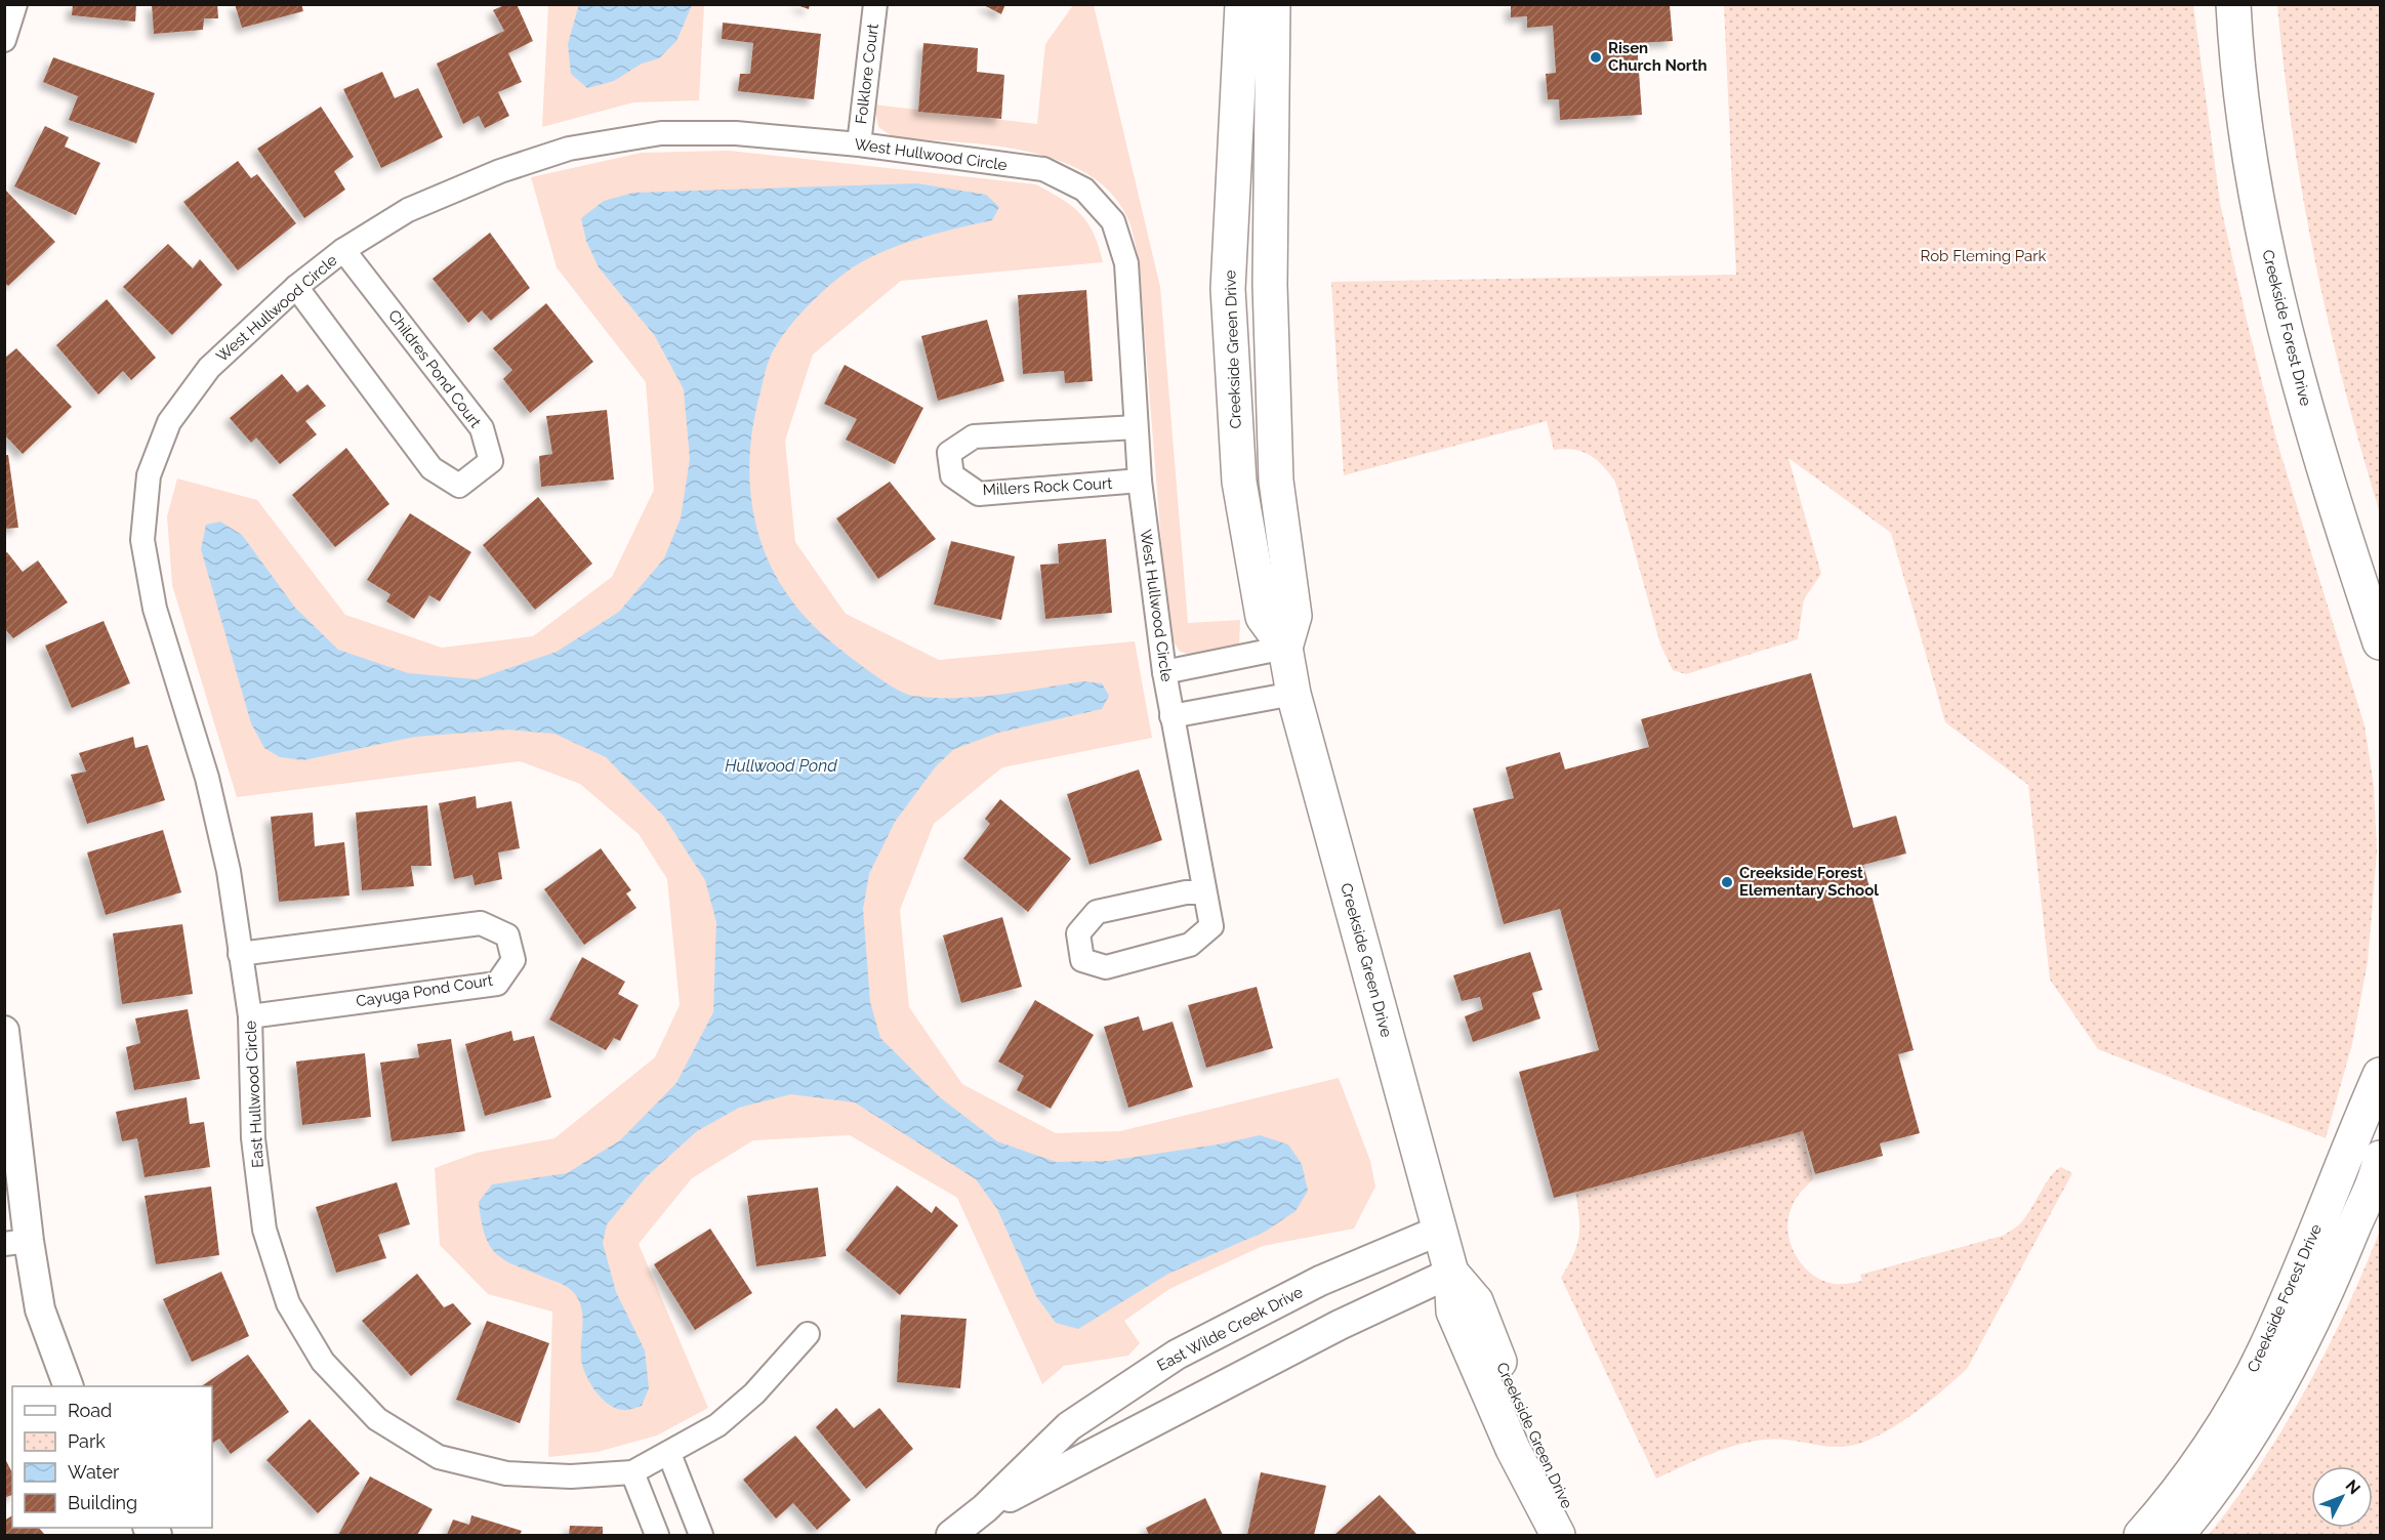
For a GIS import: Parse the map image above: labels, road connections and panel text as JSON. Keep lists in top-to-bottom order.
{
  "streets": {
    "main road": ["Creekside Forest Drive", "Creekside Green Drive"],
    "street": [
      "Folklore Court",
      "West Hullwood Circle",
      "Childres Pond Court",
      "Millers Rock Court",
      "Cayuga Pond Court",
      "East Hullwood Circle",
      "East Wilde Creek Drive"
    ]
  },
  "crossings": [
    ["Folklore Court", "West Hullwood Circle"],
    ["West Hullwood Circle", "Childres Pond Court"],
    ["West Hullwood Circle", "Millers Rock Court"],
    ["West Hullwood Circle", "East Hullwood Circle"],
    ["Creekside Green Drive", "East Wilde Creek Drive"],
    ["Cayuga Pond Court", "East Hullwood Circle"]
  ],
  "water": ["Hullwood Pond"],
  "parks": ["Rob Fleming Park"],
  "places": ["Risen Church North", "Creekside Forest Elementary School"],
  "legend": [
    "Road",
    "Park",
    "Water",
    "Building"
  ],
  "north": "top right"
}
